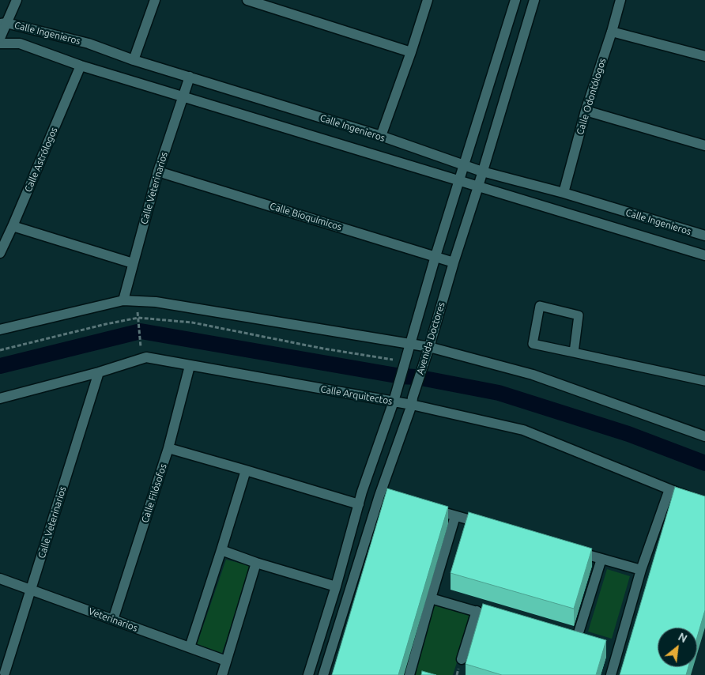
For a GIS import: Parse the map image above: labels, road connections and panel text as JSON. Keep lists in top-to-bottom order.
{
  "streets": {
    "street": [
      "Calle Ingenieros",
      "Calle Odontólogos",
      "Calle Astrólogos",
      "Calle Veterinarios",
      "Calle Bioquímicos",
      "Avenida Doctores",
      "Calle Arquitectos",
      "Calle Filósofos",
      "Veterinarios"
    ]
  },
  "crossings": [
    ["Calle Ingenieros", "Calle Odontólogos"],
    ["Calle Ingenieros", "Calle Astrólogos"],
    ["Calle Ingenieros", "Calle Veterinarios"],
    ["Calle Ingenieros", "Avenida Doctores"],
    ["Calle Veterinarios", "Calle Bioquímicos"],
    ["Calle Veterinarios", "Calle Arquitectos"],
    ["Calle Veterinarios", "Veterinarios"],
    ["Calle Bioquímicos", "Avenida Doctores"],
    ["Avenida Doctores", "Calle Arquitectos"],
    ["Calle Arquitectos", "Calle Filósofos"],
    ["Calle Filósofos", "Veterinarios"]
  ],
  "north": "top right"
}
